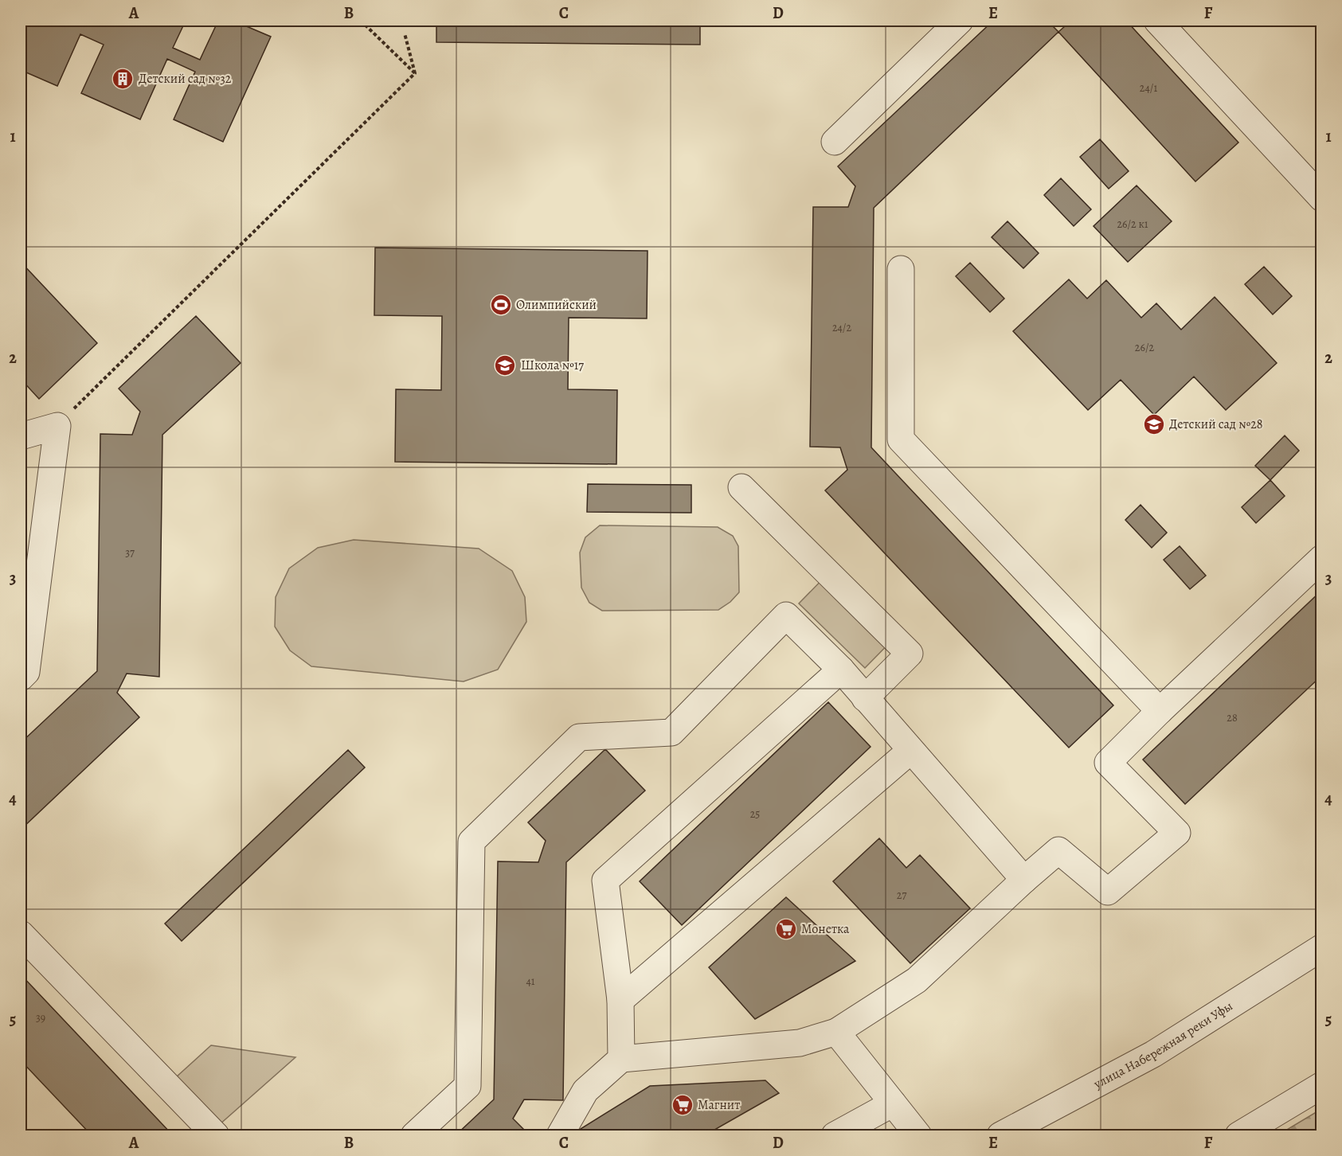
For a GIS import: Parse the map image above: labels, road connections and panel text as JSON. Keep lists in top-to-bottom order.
{
  "streets": {
    "street": ["улица Набережная реки Уфы"]
  },
  "places": {
    "building": ["Детский сад №32"],
    "sports": ["Олимпийский"],
    "school or university": ["Школа №17", "Детский сад №28"],
    "supermarket": ["Монетка", "Магнит"]
  },
  "house_numbers": [
    "24/1",
    "26/2 к1",
    "24/2",
    "26/2",
    "37",
    "28",
    "25",
    "27",
    "41",
    "39"
  ],
  "grid": {
    "columns": [
      "A",
      "B",
      "C",
      "D",
      "E",
      "F"
    ],
    "rows": [
      "1",
      "2",
      "3",
      "4",
      "5"
    ]
  }
}
